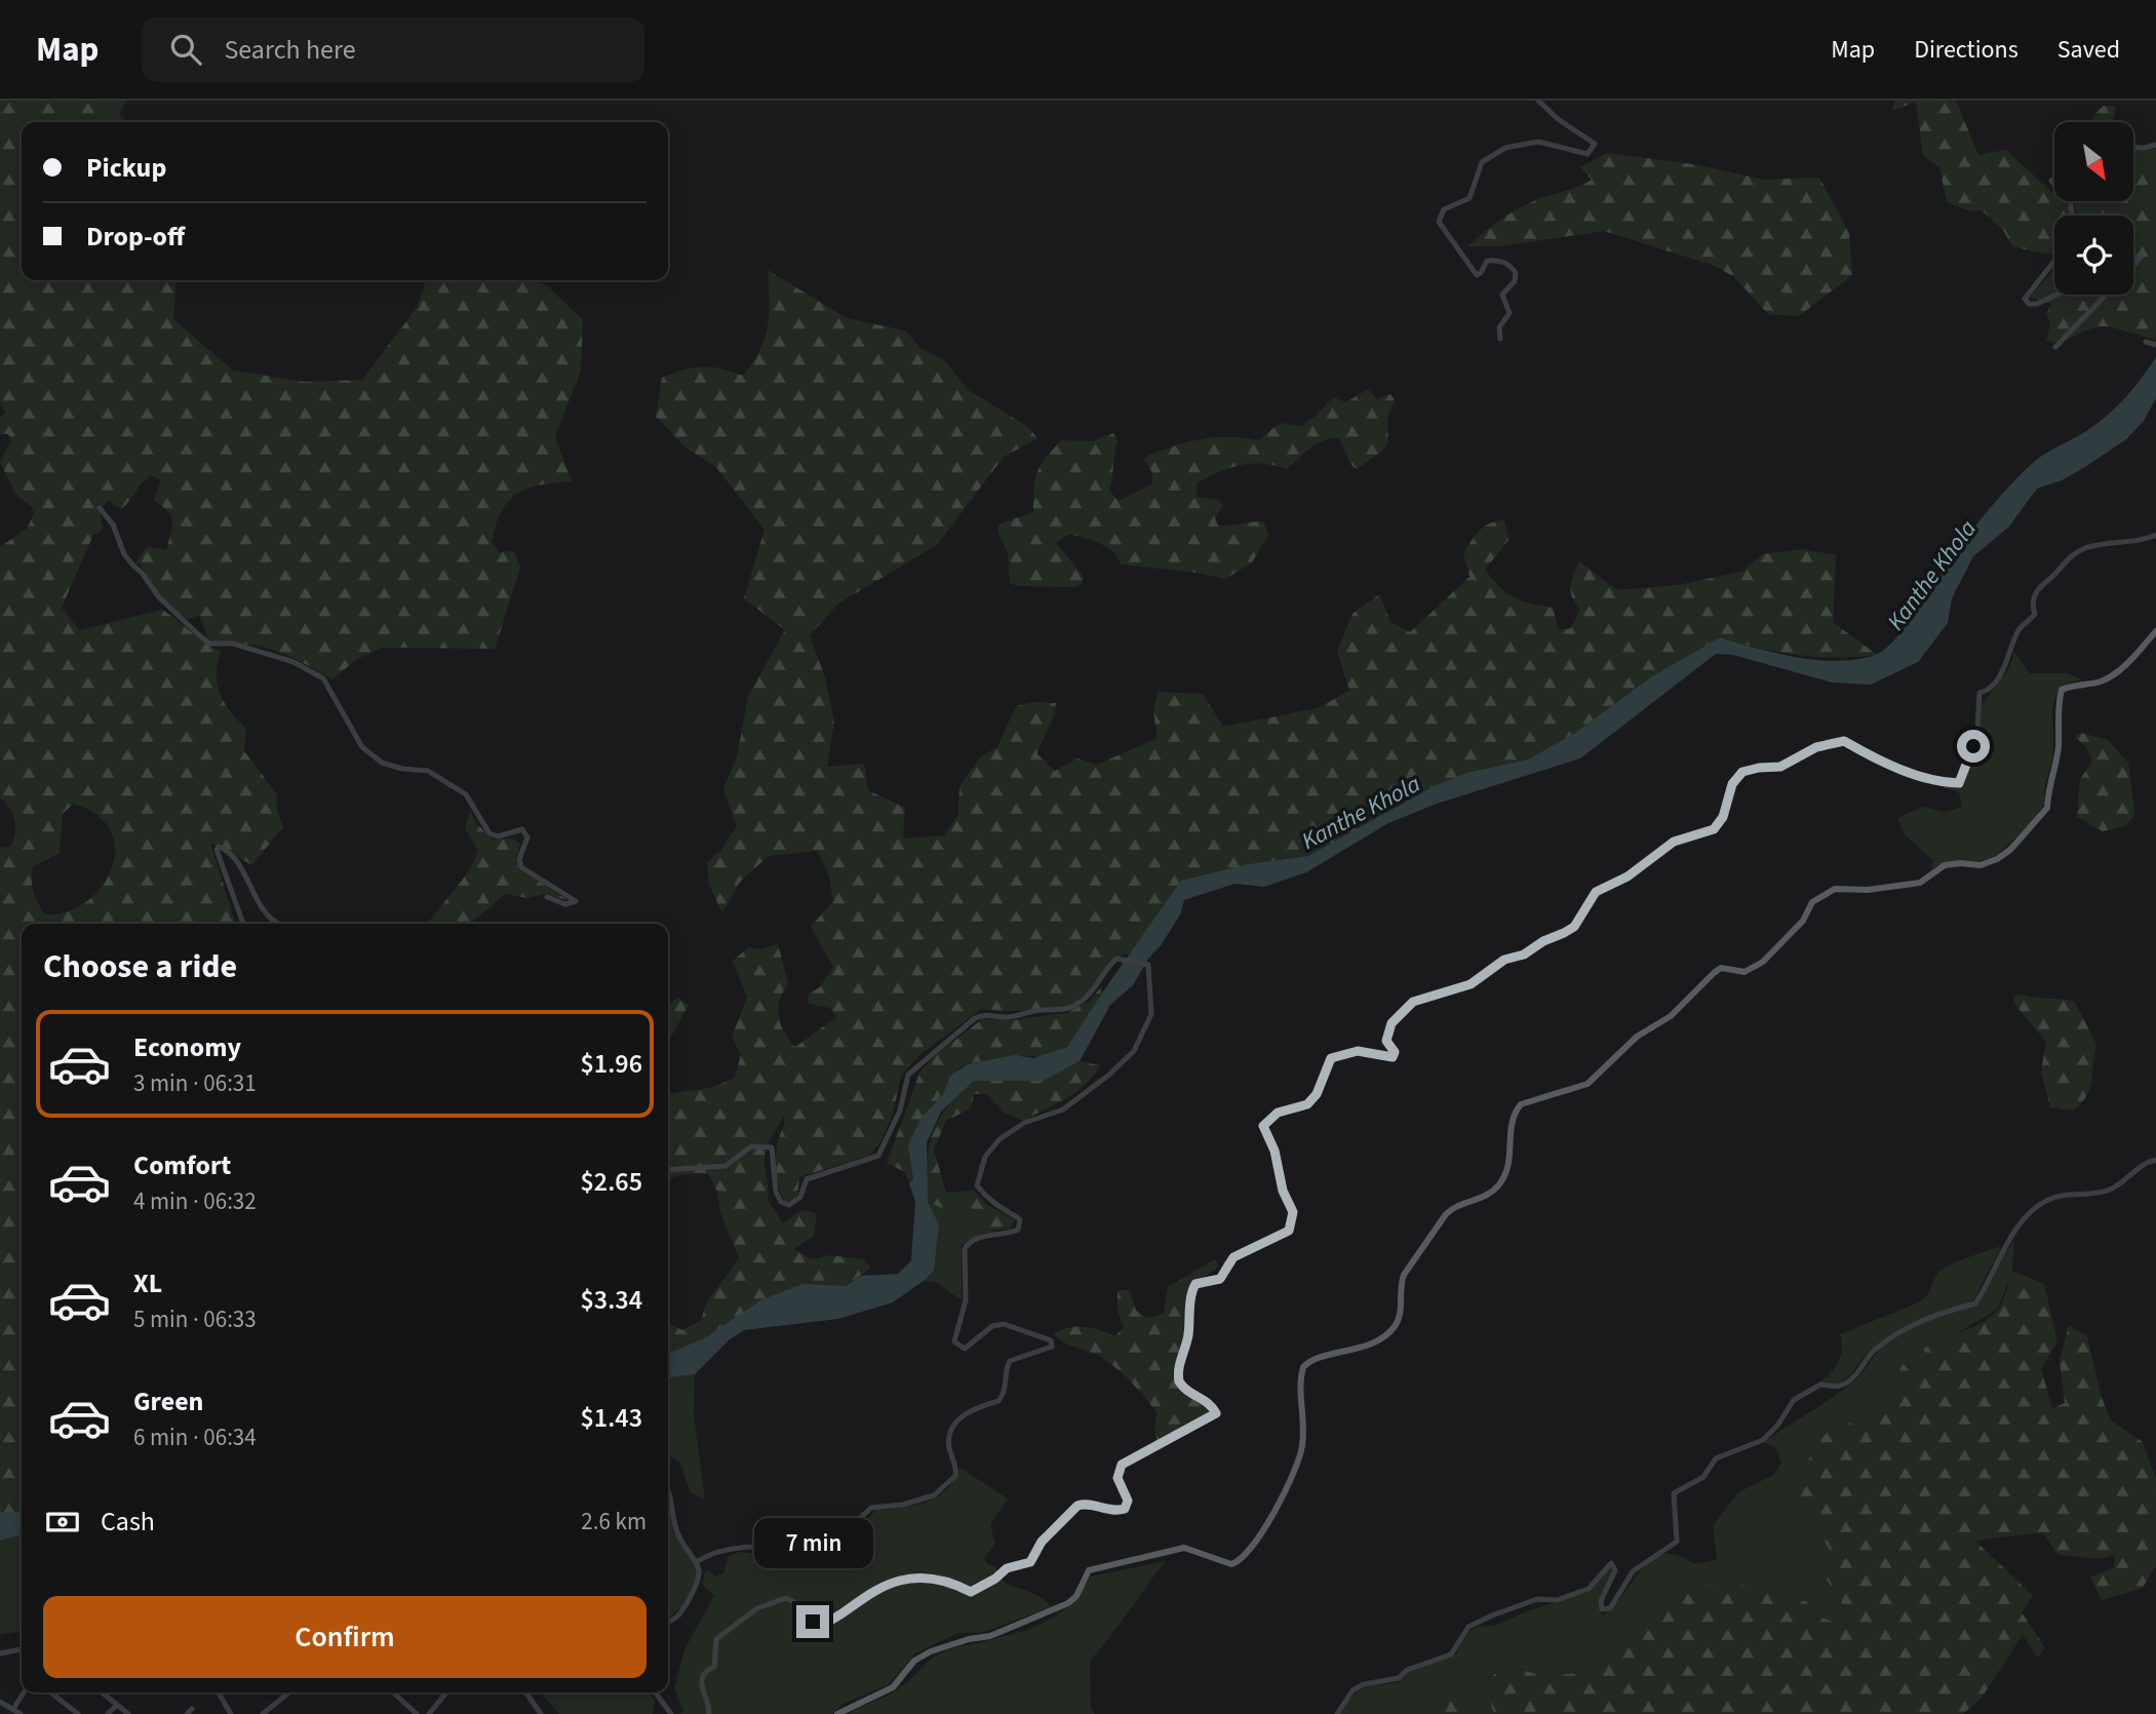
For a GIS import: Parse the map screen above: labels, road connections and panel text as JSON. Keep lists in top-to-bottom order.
{
  "water": ["Kanthe Khola"],
  "north": "bottom right",
  "page": {
    "header": "Map",
    "search": "Search here",
    "nav": ["Map", "Directions", "Saved"],
    "banner": ["Pickup", "Drop-off"],
    "heading": "Choose a ride",
    "list": [
      {
        "name": "Economy",
        "note": "3 min · 06:31",
        "value": "$1.96"
      },
      {
        "name": "Comfort",
        "note": "4 min · 06:32",
        "value": "$2.65"
      },
      {
        "name": "XL",
        "note": "5 min · 06:33",
        "value": "$3.34"
      },
      {
        "name": "Green",
        "note": "6 min · 06:34",
        "value": "$1.43"
      }
    ],
    "pay": ["Cash", "2.6 km"],
    "bubble": "7 min",
    "buttons": "Confirm"
  }
}
